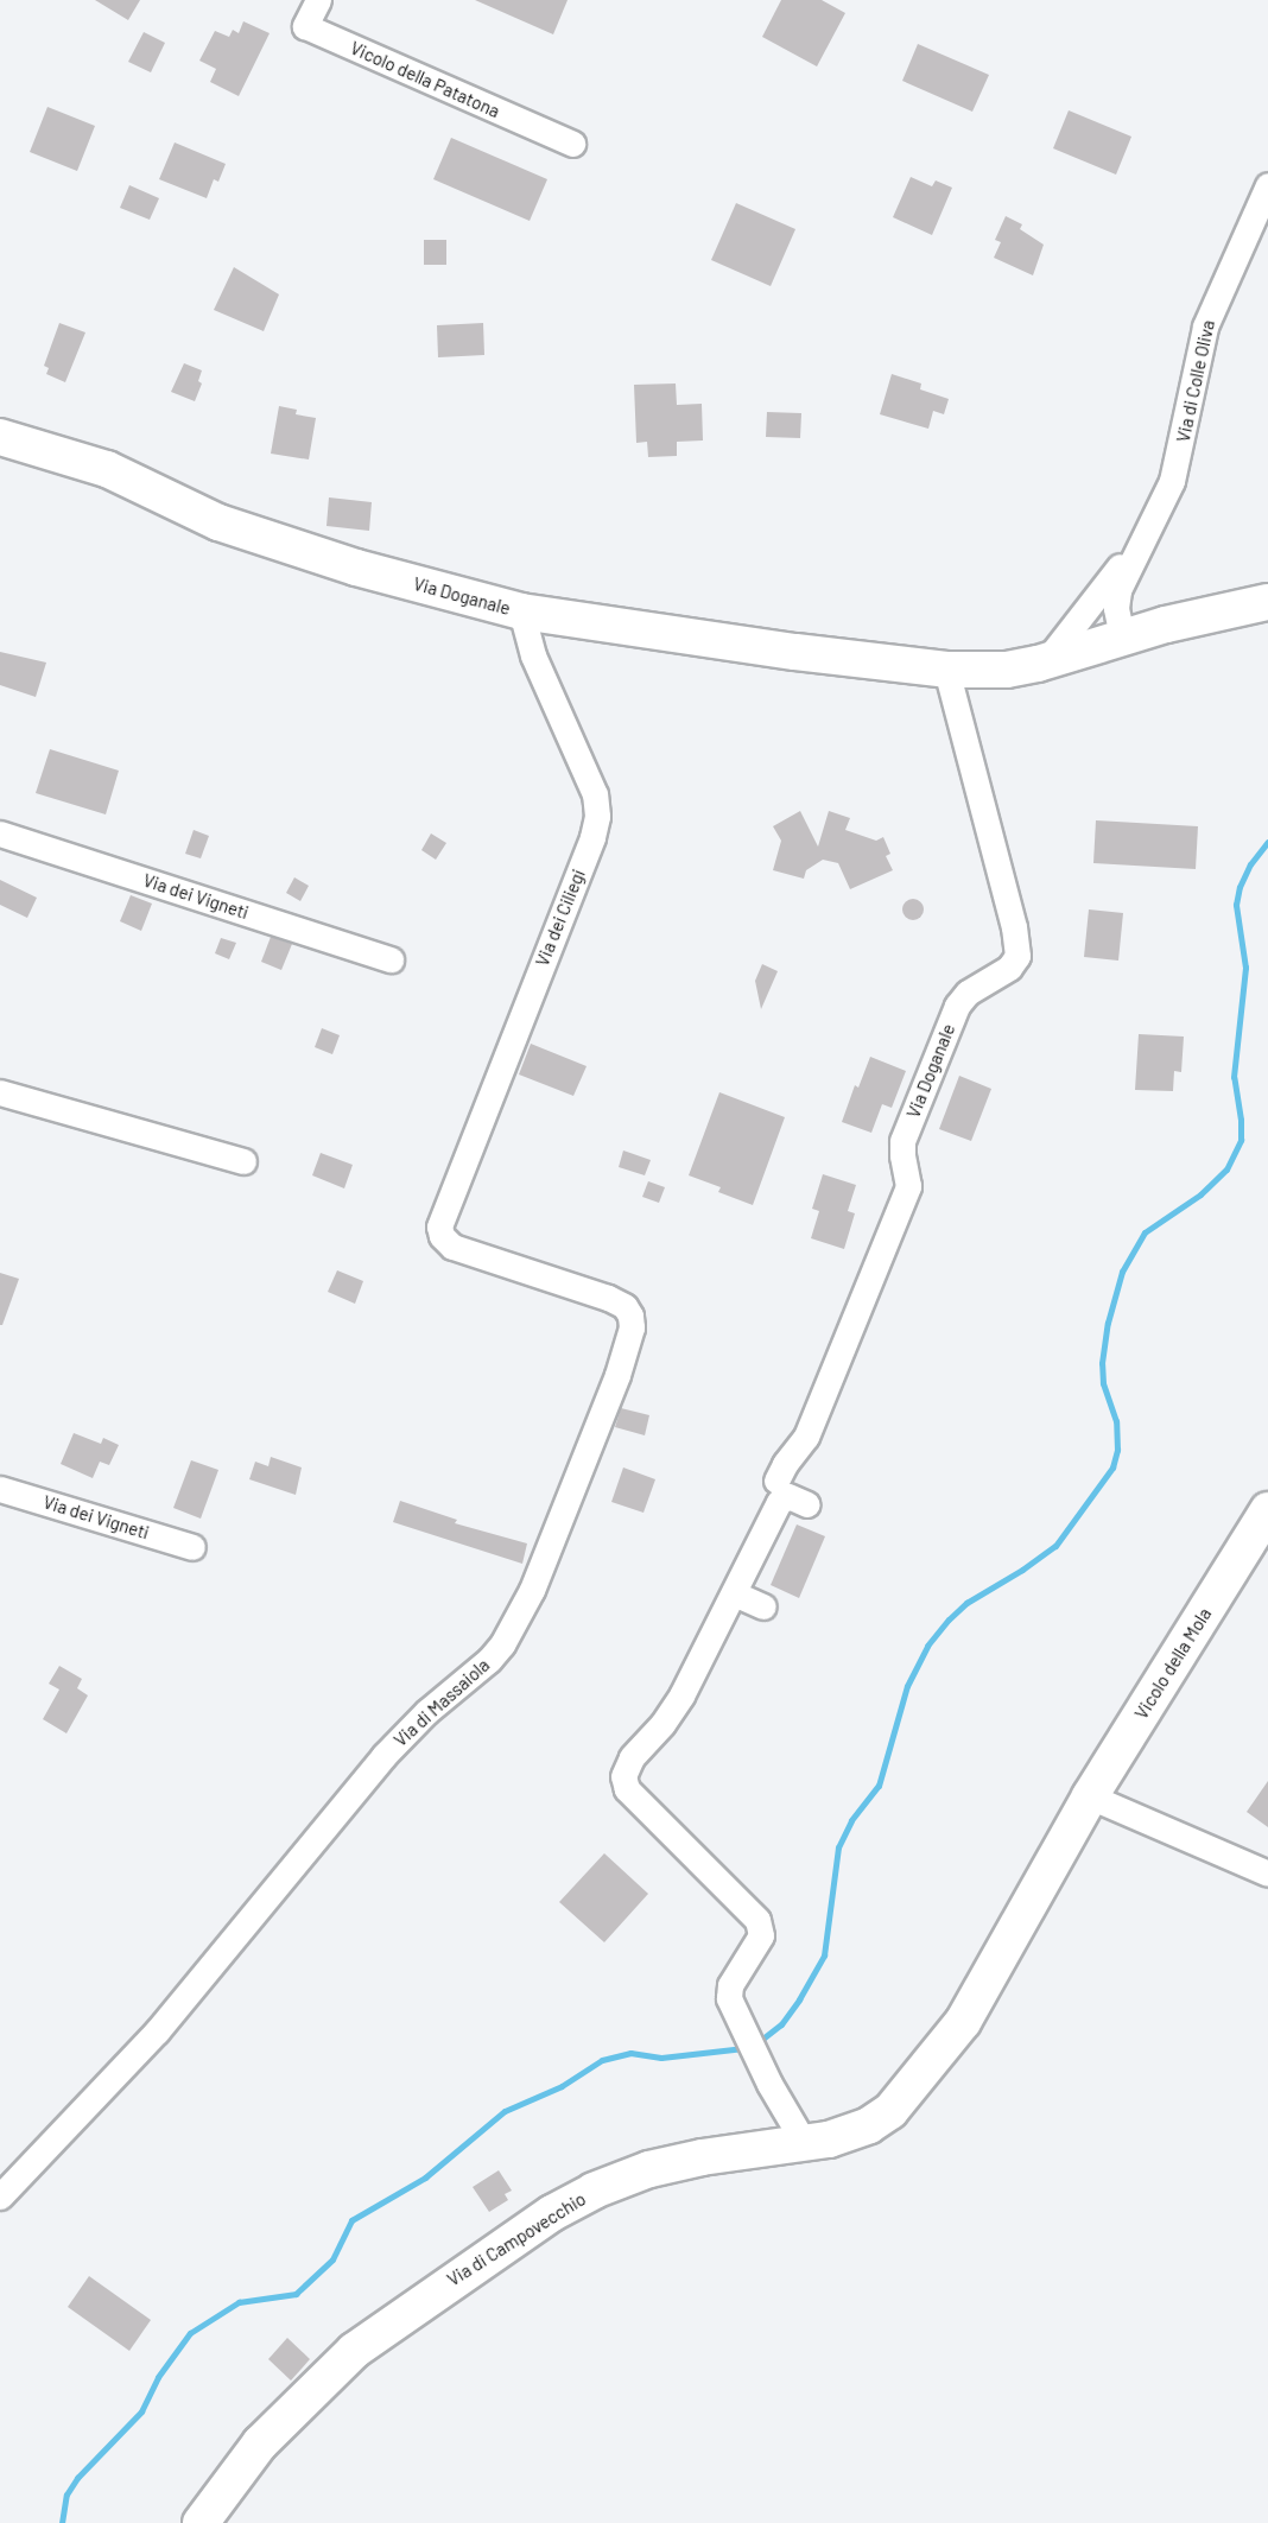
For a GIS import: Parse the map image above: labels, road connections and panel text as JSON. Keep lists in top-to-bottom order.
{
  "streets": {
    "street": [
      "Vicolo della Patatona",
      "Via di Colle Oliva",
      "Via Doganale",
      "Via dei Vigneti",
      "Via dei Ciliegi",
      "Vicolo della Mola",
      "Via di Massaiola",
      "Via di Campovecchio"
    ]
  },
  "crossings": [
    ["Via di Colle Oliva", "Via Doganale"],
    ["Via Doganale", "Via dei Ciliegi"],
    ["Via dei Ciliegi", "Via di Massaiola"],
    ["Vicolo della Mola", "Via di Campovecchio"]
  ]
}
